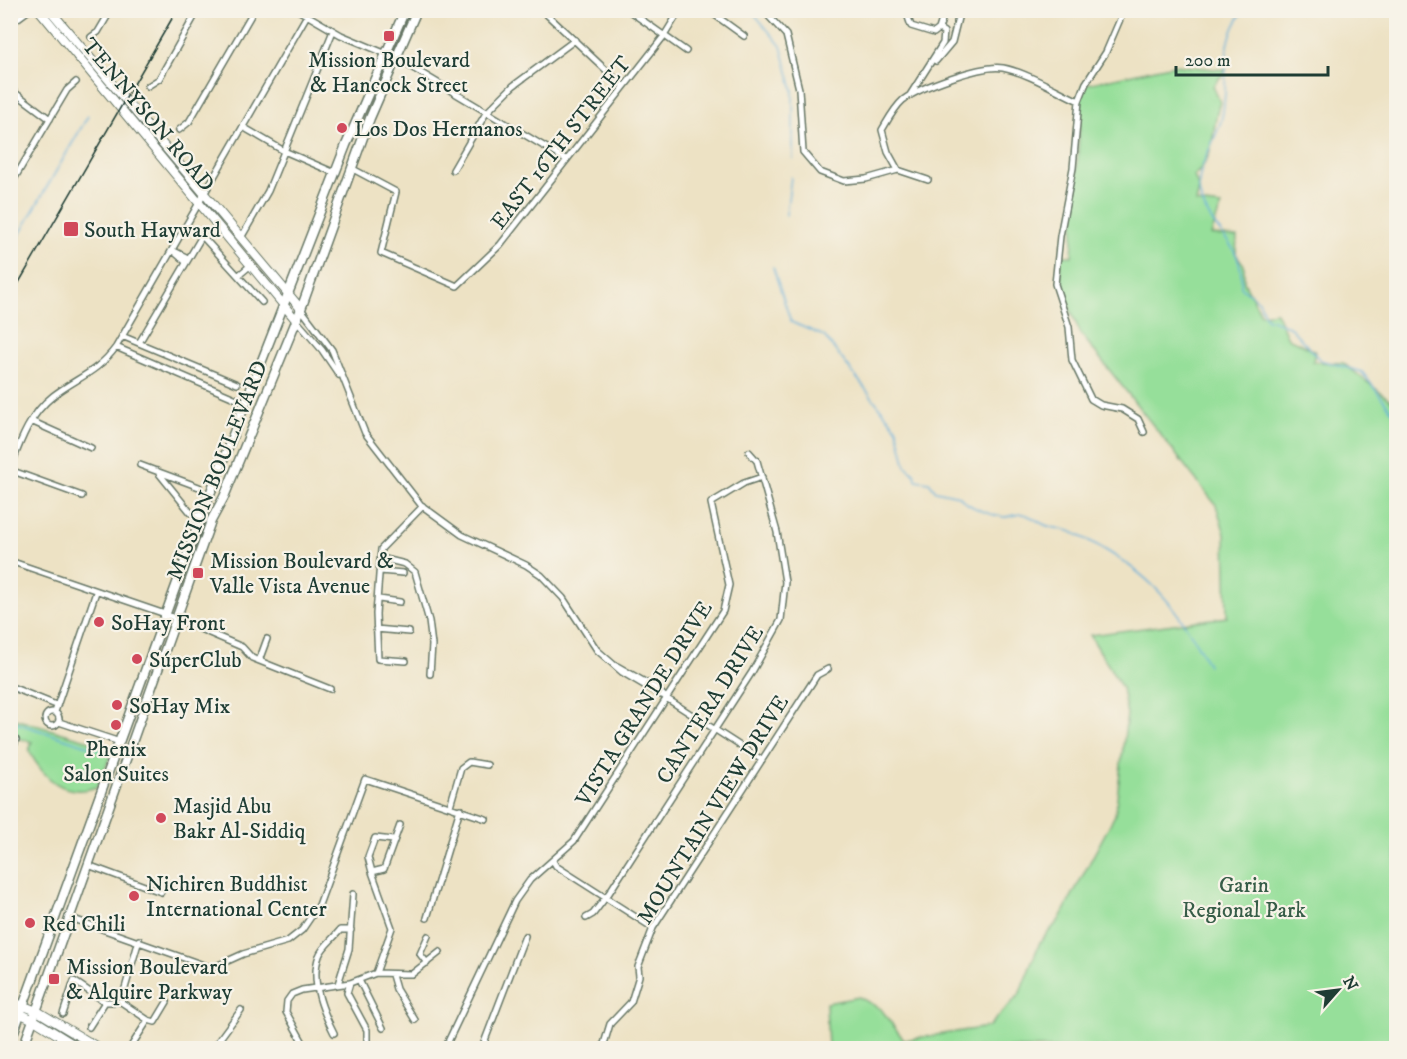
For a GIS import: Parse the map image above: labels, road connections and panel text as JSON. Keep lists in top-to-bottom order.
{
  "streets": {
    "main road": ["TENNYSON ROAD", "MISSION BOULEVARD"],
    "street": [
      "EAST 16TH STREET",
      "VISTA GRANDE DRIVE",
      "CANTERA DRIVE",
      "MOUNTAIN VIEW DRIVE"
    ]
  },
  "crossings": [
    ["TENNYSON ROAD", "MISSION BOULEVARD"],
    ["TENNYSON ROAD", "VISTA GRANDE DRIVE"],
    ["TENNYSON ROAD", "CANTERA DRIVE"],
    ["TENNYSON ROAD", "MOUNTAIN VIEW DRIVE"],
    ["EAST 16TH STREET", "MISSION BOULEVARD"],
    ["VISTA GRANDE DRIVE", "CANTERA DRIVE"]
  ],
  "parks": ["Garin Regional Park"],
  "places": {
    "transit": [
      "Mission Boulevard & Hancock Street",
      "South Hayward",
      "Mission Boulevard & Valle Vista Avenue",
      "Mission Boulevard & Alquire Parkway"
    ],
    "other": [
      "Los Dos Hermanos",
      "SoHay Front",
      "SúperClub",
      "SoHay Mix",
      "Phenix Salon Suites",
      "Masjid Abu Bakr Al-Siddiq",
      "Nichiren Buddhist International Center",
      "Red Chili"
    ]
  },
  "scale_bar": "200 m",
  "north": "top right"
}
